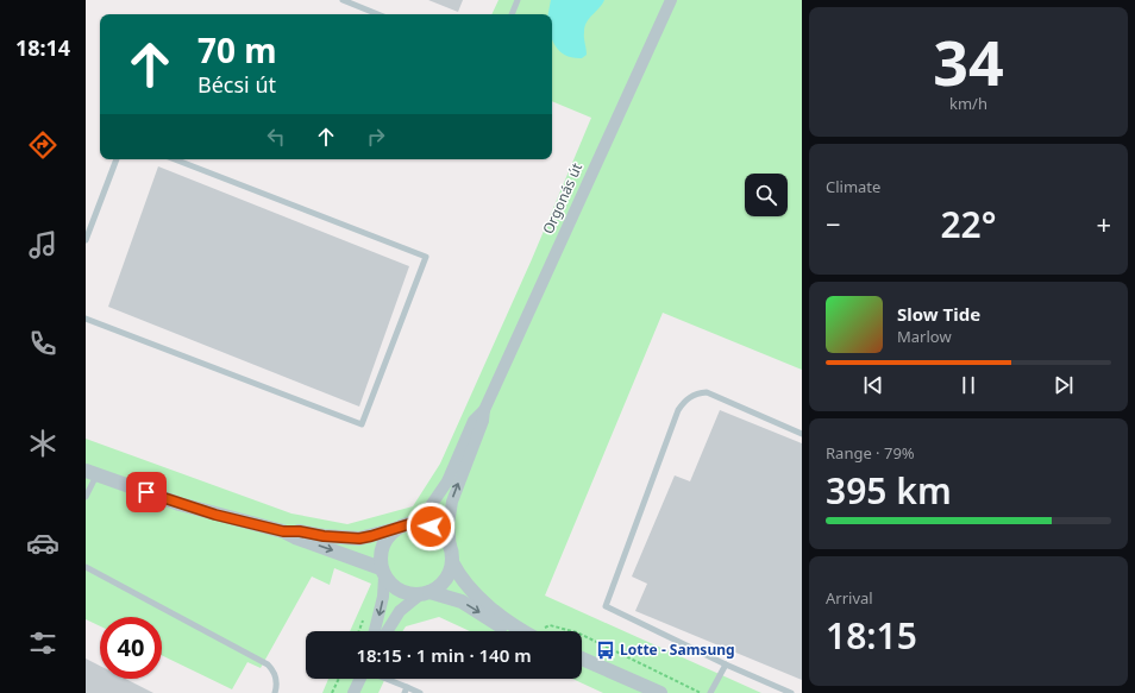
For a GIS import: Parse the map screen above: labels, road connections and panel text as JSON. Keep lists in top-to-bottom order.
{
  "streets": {
    "street": ["Orgonás út"]
  },
  "places": {
    "bus stop": ["Lotte - Samsung"]
  },
  "page": {
    "tabs": "18:14",
    "tile": [
      ["34", "km/h"],
      "Climate",
      ["Range · 79%", "395 km"],
      ["Arrival", "18:15"]
    ],
    "turn": ["70 m", "Bécsi út"],
    "heat": ["−", "22°", "+"],
    "song": ["Slow Tide", "Marlow"],
    "limit": "40",
    "trip": "18:15 · 1 min · 140 m"
  }
}
